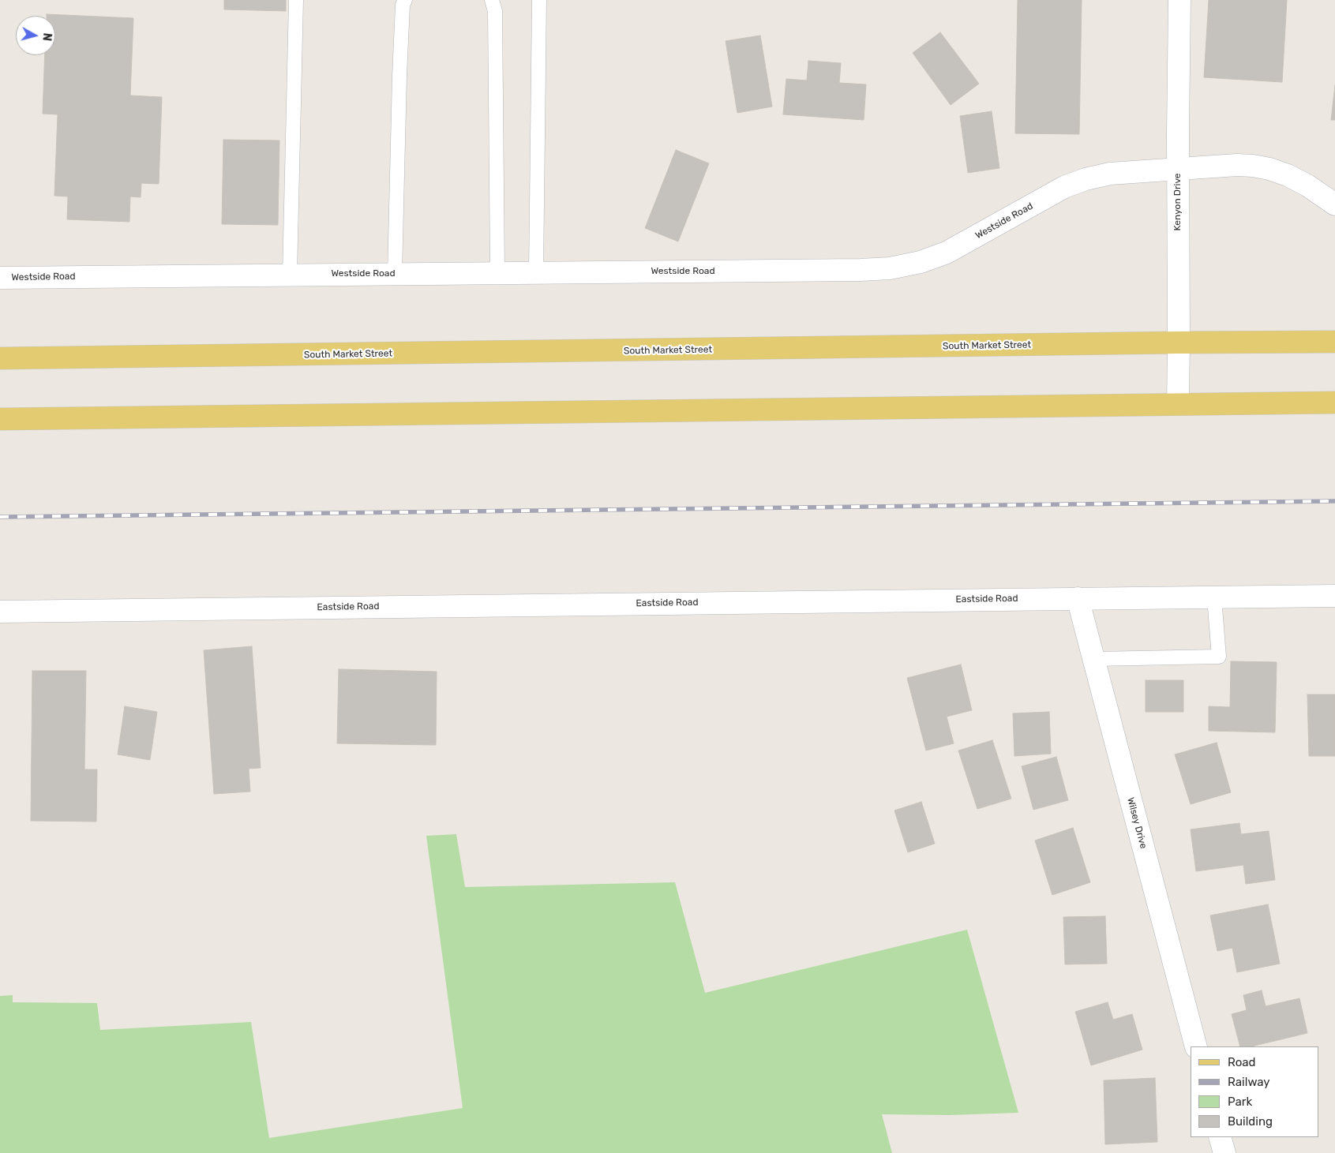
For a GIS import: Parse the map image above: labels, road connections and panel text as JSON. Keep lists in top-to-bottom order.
{
  "streets": {
    "main road": ["South Market Street"],
    "street": [
      "Kenyon Drive",
      "Westside Road",
      "Eastside Road",
      "Wilsey Drive"
    ]
  },
  "crossings": [
    ["Kenyon Drive", "Westside Road"],
    ["Kenyon Drive", "South Market Street"],
    ["Eastside Road", "Wilsey Drive"]
  ],
  "legend": [
    "Road",
    "Railway",
    "Park",
    "Building"
  ],
  "north": "right"
}
